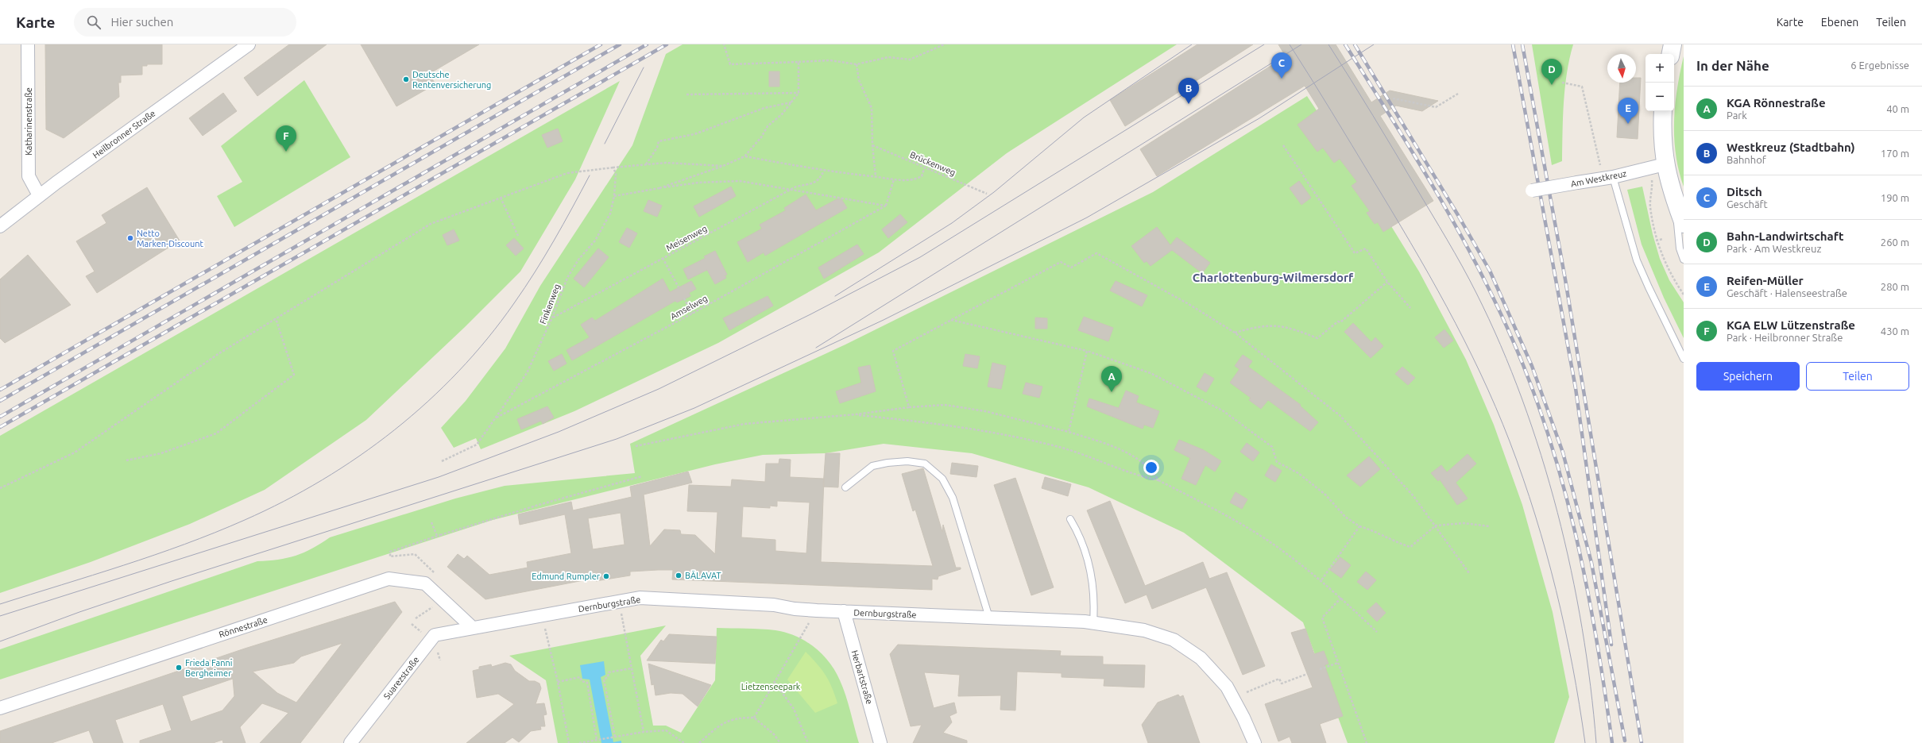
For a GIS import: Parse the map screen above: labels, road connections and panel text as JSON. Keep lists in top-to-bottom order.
{
  "streets": {
    "street": [
      "Katharinenstraße",
      "Heilbronner Straße",
      "Am Westkreuz",
      "Dernburgstraße",
      "Rönnestraße",
      "Herbartstraße",
      "Suarezstraße"
    ],
    "path": [
      "Brückenweg",
      "Meisenweg",
      "Finkenweg",
      "Amselweg"
    ]
  },
  "crossings": [
    ["Katharinenstraße", "Heilbronner Straße"],
    ["Meisenweg", "Finkenweg"],
    ["Finkenweg", "Amselweg"],
    ["Dernburgstraße", "Rönnestraße"],
    ["Dernburgstraße", "Herbartstraße"],
    ["Dernburgstraße", "Suarezstraße"],
    ["Rönnestraße", "Suarezstraße"]
  ],
  "districts": ["Charlottenburg-Wilmersdorf"],
  "parks": ["Lietzenseepark"],
  "places": [
    "Deutsche Rentenversicherung",
    "Netto Marken-Discount",
    "BĀLAVAT",
    "Edmund Rumpler",
    "Frieda Fanni Bergheimer"
  ],
  "north": "bottom",
  "page": {
    "header": "Karte",
    "search": "Hier suchen",
    "nav": ["Karte", "Ebenen", "Teilen"],
    "heading": ["In der Nähe", "6 Ergebnisse"],
    "pins": [
      "C",
      "D",
      "B",
      "E",
      "F",
      "A"
    ],
    "map_buttons": ["+", "−"],
    "list": [
      {
        "mark": "A",
        "name": "KGA Rönnestraße",
        "note": "Park",
        "value": "40 m"
      },
      {
        "mark": "B",
        "name": "Westkreuz (Stadtbahn)",
        "note": "Bahnhof",
        "value": "170 m"
      },
      {
        "mark": "C",
        "name": "Ditsch",
        "note": "Geschäft",
        "value": "190 m"
      },
      {
        "mark": "D",
        "name": "Bahn-Landwirtschaft",
        "note": "Park · Am Westkreuz",
        "value": "260 m"
      },
      {
        "mark": "E",
        "name": "Reifen-Müller",
        "note": "Geschäft · Halenseestraße",
        "value": "280 m"
      },
      {
        "mark": "F",
        "name": "KGA ELW Lützenstraße",
        "note": "Park · Heilbronner Straße",
        "value": "430 m"
      }
    ],
    "buttons": ["Speichern", "Teilen"]
  }
}
